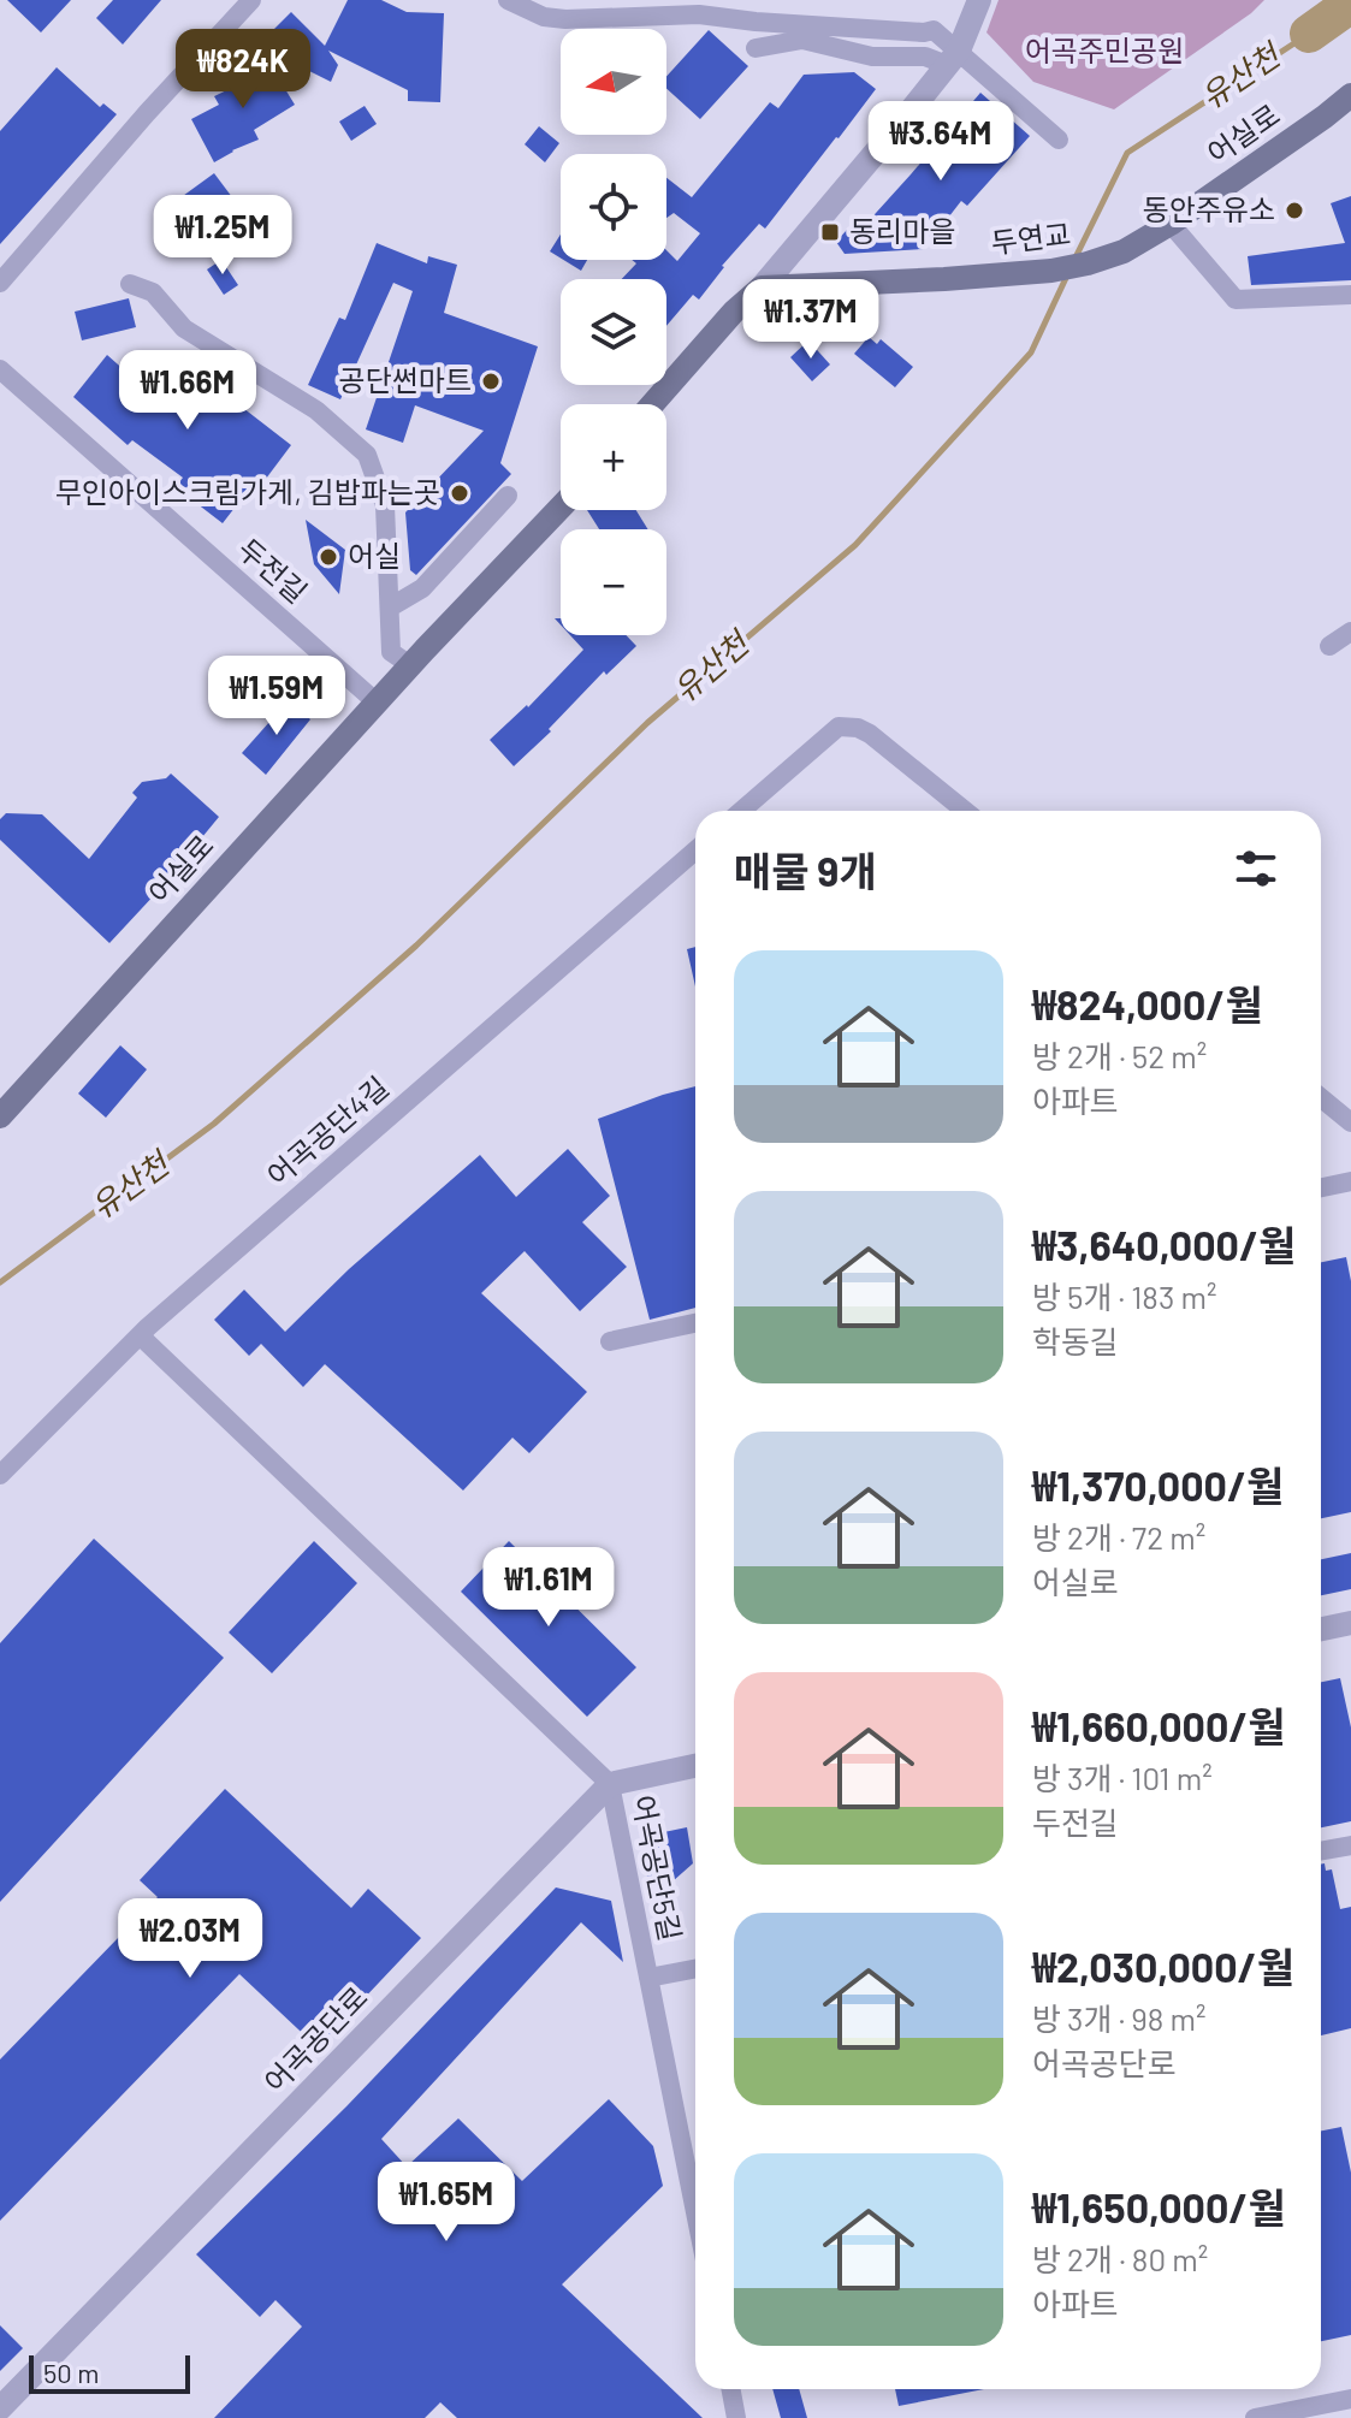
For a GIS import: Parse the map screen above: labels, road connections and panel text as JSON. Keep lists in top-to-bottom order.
{
  "streets": {
    "main road": ["어실로", "두연교"],
    "street": [
      "두전길",
      "어곡공단4길",
      "어곡공단5길",
      "어곡공단로"
    ]
  },
  "crossings": [
    ["어실로", "두연교"],
    ["어실로", "두전길"],
    ["어곡공단4길", "어곡공단5길"],
    ["어곡공단5길", "어곡공단로"]
  ],
  "water": ["유산천"],
  "parks": ["어곡주민공원"],
  "places": {
    "other": [
      "동안주유소",
      "공단썬마트",
      "무인아이스크림가게, 김밥파는곳",
      "어실"
    ],
    "transit": ["동리마을"]
  },
  "scale_bar": "50 m",
  "north": "left",
  "page": {
    "map_buttons": ["+", "−"],
    "price": [
      "₩824K",
      "₩3.64M",
      "₩1.25M",
      "₩1.37M",
      "₩1.66M",
      "₩1.59M",
      "₩1.61M",
      "₩2.03M",
      "₩1.65M"
    ],
    "heading": "매물 9개",
    "list": [
      {
        "name": "₩824,000/월",
        "note": "방 2개 · 52 m² · 아파트"
      },
      {
        "name": "₩3,640,000/월",
        "note": "방 5개 · 183 m² · 학동길"
      },
      {
        "name": "₩1,370,000/월",
        "note": "방 2개 · 72 m² · 어실로"
      },
      {
        "name": "₩1,660,000/월",
        "note": "방 3개 · 101 m² · 두전길"
      },
      {
        "name": "₩2,030,000/월",
        "note": "방 3개 · 98 m² · 어곡공단로"
      },
      {
        "name": "₩1,650,000/월",
        "note": "방 2개 · 80 m² · 아파트"
      }
    ],
    "scale": "50 m"
  }
}
